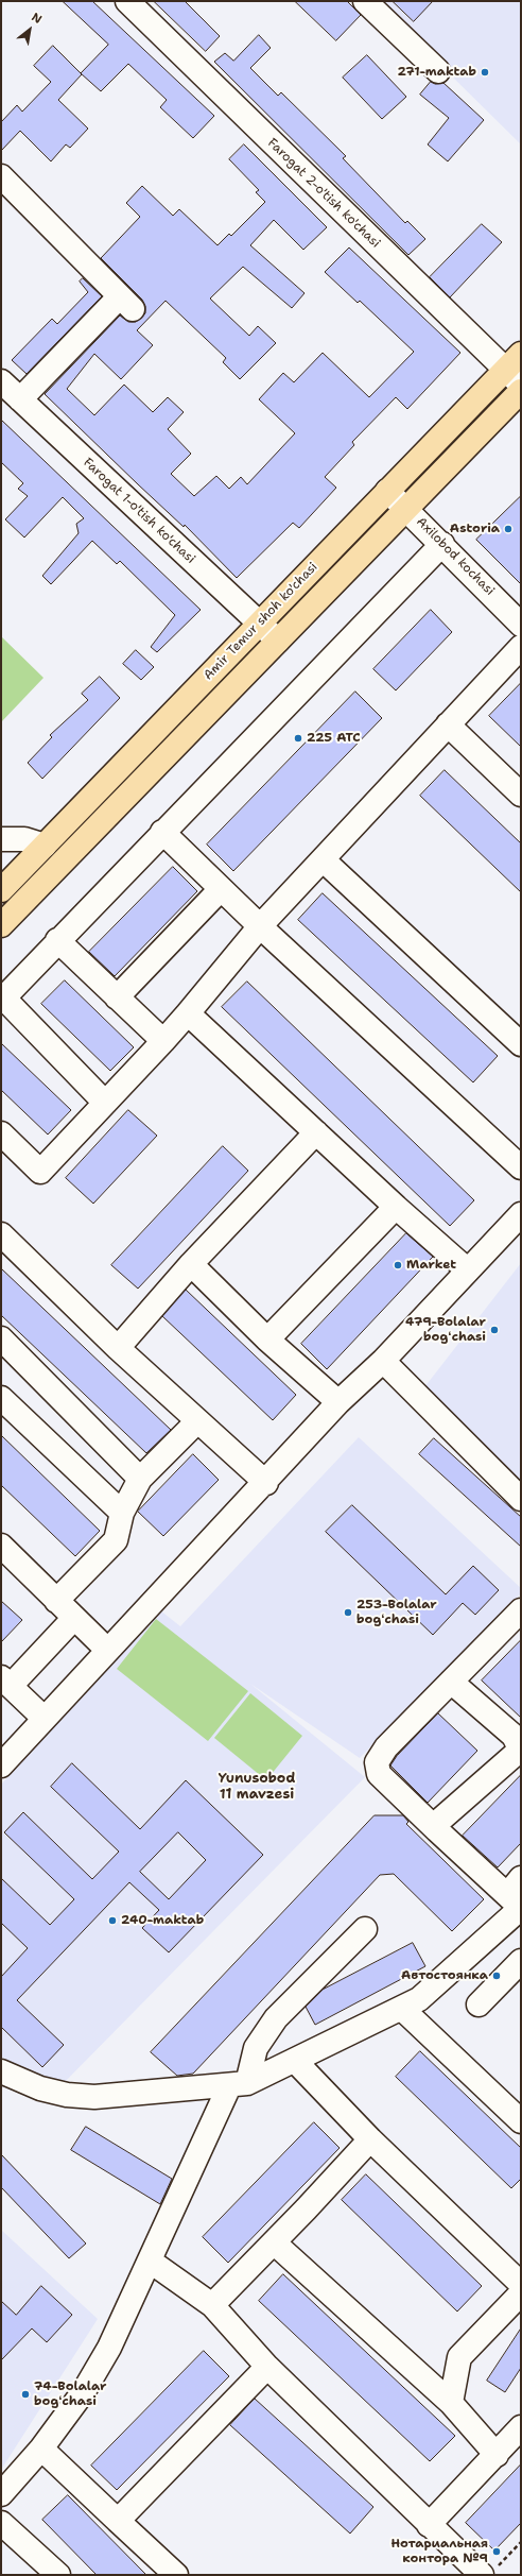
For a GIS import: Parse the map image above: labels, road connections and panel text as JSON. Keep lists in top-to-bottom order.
{
  "streets": {
    "main road": ["Amir Temur shoh ko'chasi"],
    "street": ["Farogat 2-o'tish ko'chasi", "Farogat 1-o'tish ko'chasi", "Axilobod kochasi"]
  },
  "crossings": [
    ["Farogat 2-o'tish ko'chasi", "Amir Temur shoh ko'chasi"],
    ["Farogat 1-o'tish ko'chasi", "Amir Temur shoh ko'chasi"],
    ["Axilobod kochasi", "Amir Temur shoh ko'chasi"]
  ],
  "districts": ["Yunusobod 11 mavzesi"],
  "places": [
    "271-maktab",
    "Astoria",
    "225 АТС",
    "Market",
    "479-Bolalar bogʻchasi",
    "253-Bolalar bogʻchasi",
    "240-maktab",
    "Автостоянка",
    "74-Bolalar bogʻchasi",
    "Нотариальная контора №9"
  ],
  "north": "top right"
}
